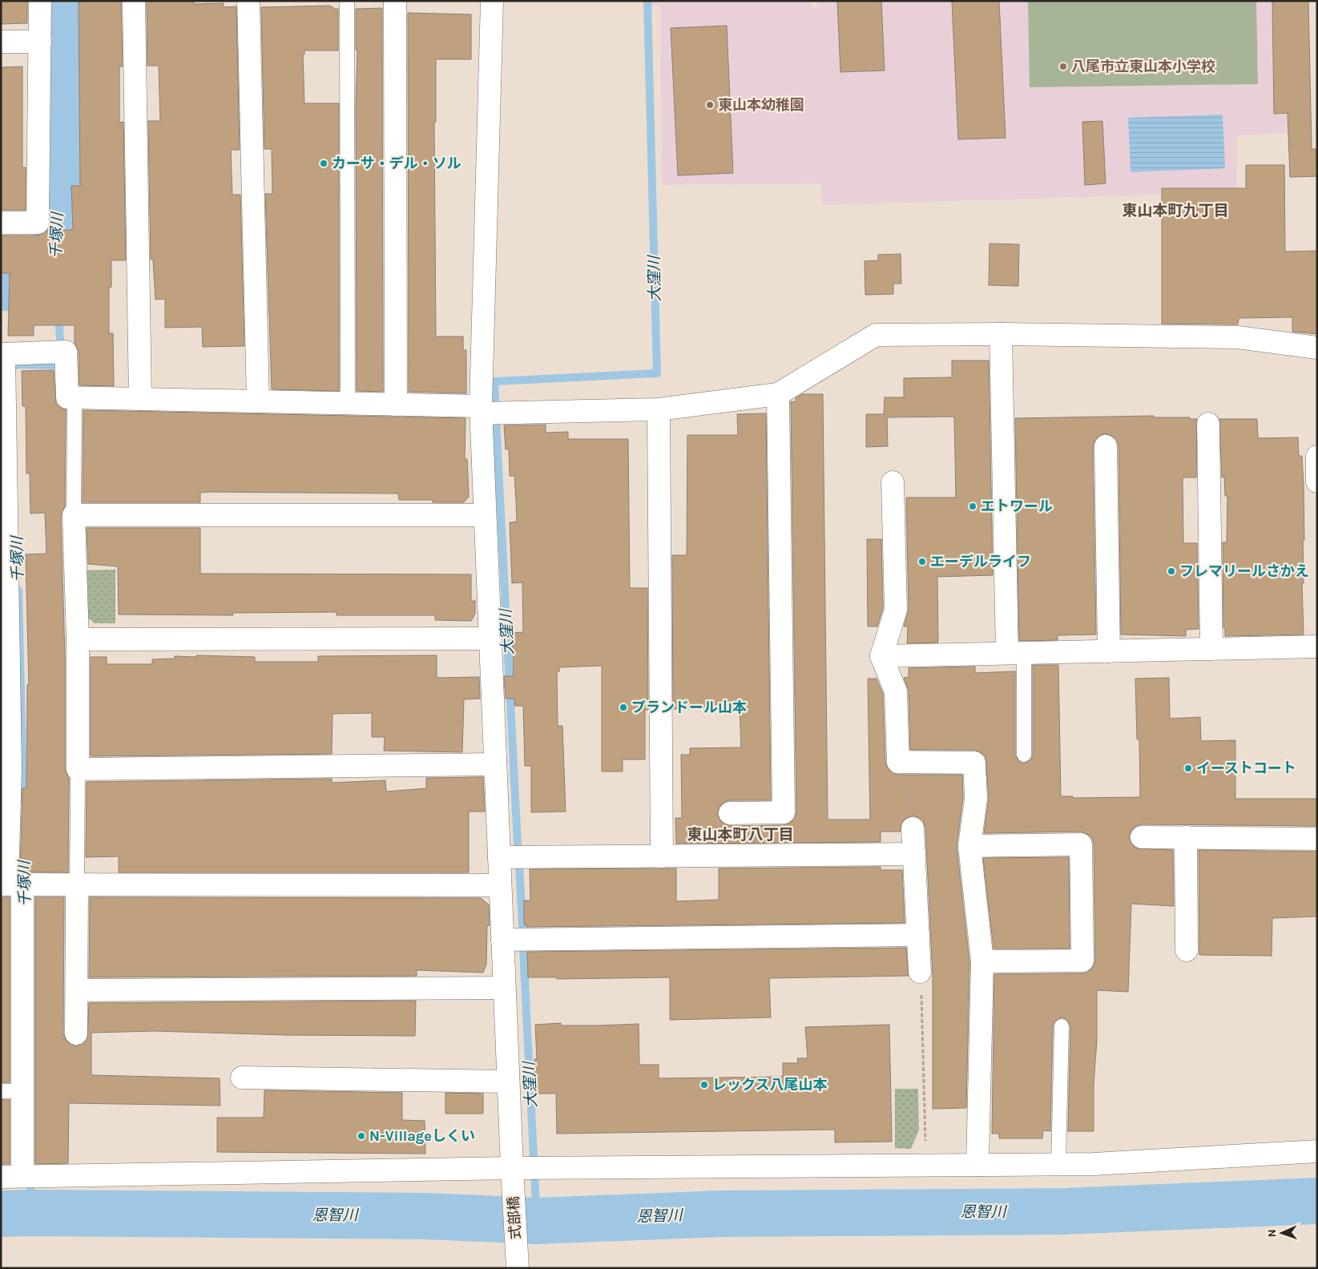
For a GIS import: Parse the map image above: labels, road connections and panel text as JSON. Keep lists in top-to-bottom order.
{
  "streets": {
    "street": ["式部橋"]
  },
  "districts": ["東山本町九丁目", "東山本町八丁目"],
  "water": ["千塚川", "大窪川", "恩智川"],
  "places": [
    "八尾市立東山本小学校",
    "東山本幼稚園",
    "カーサ・デル・ソル",
    "エトワール",
    "エーデルライフ",
    "フレマリールさかえ",
    "プランドール山本",
    "イーストコート",
    "レックス八尾山本",
    "N-Villageしくい"
  ],
  "north": "left"
}
